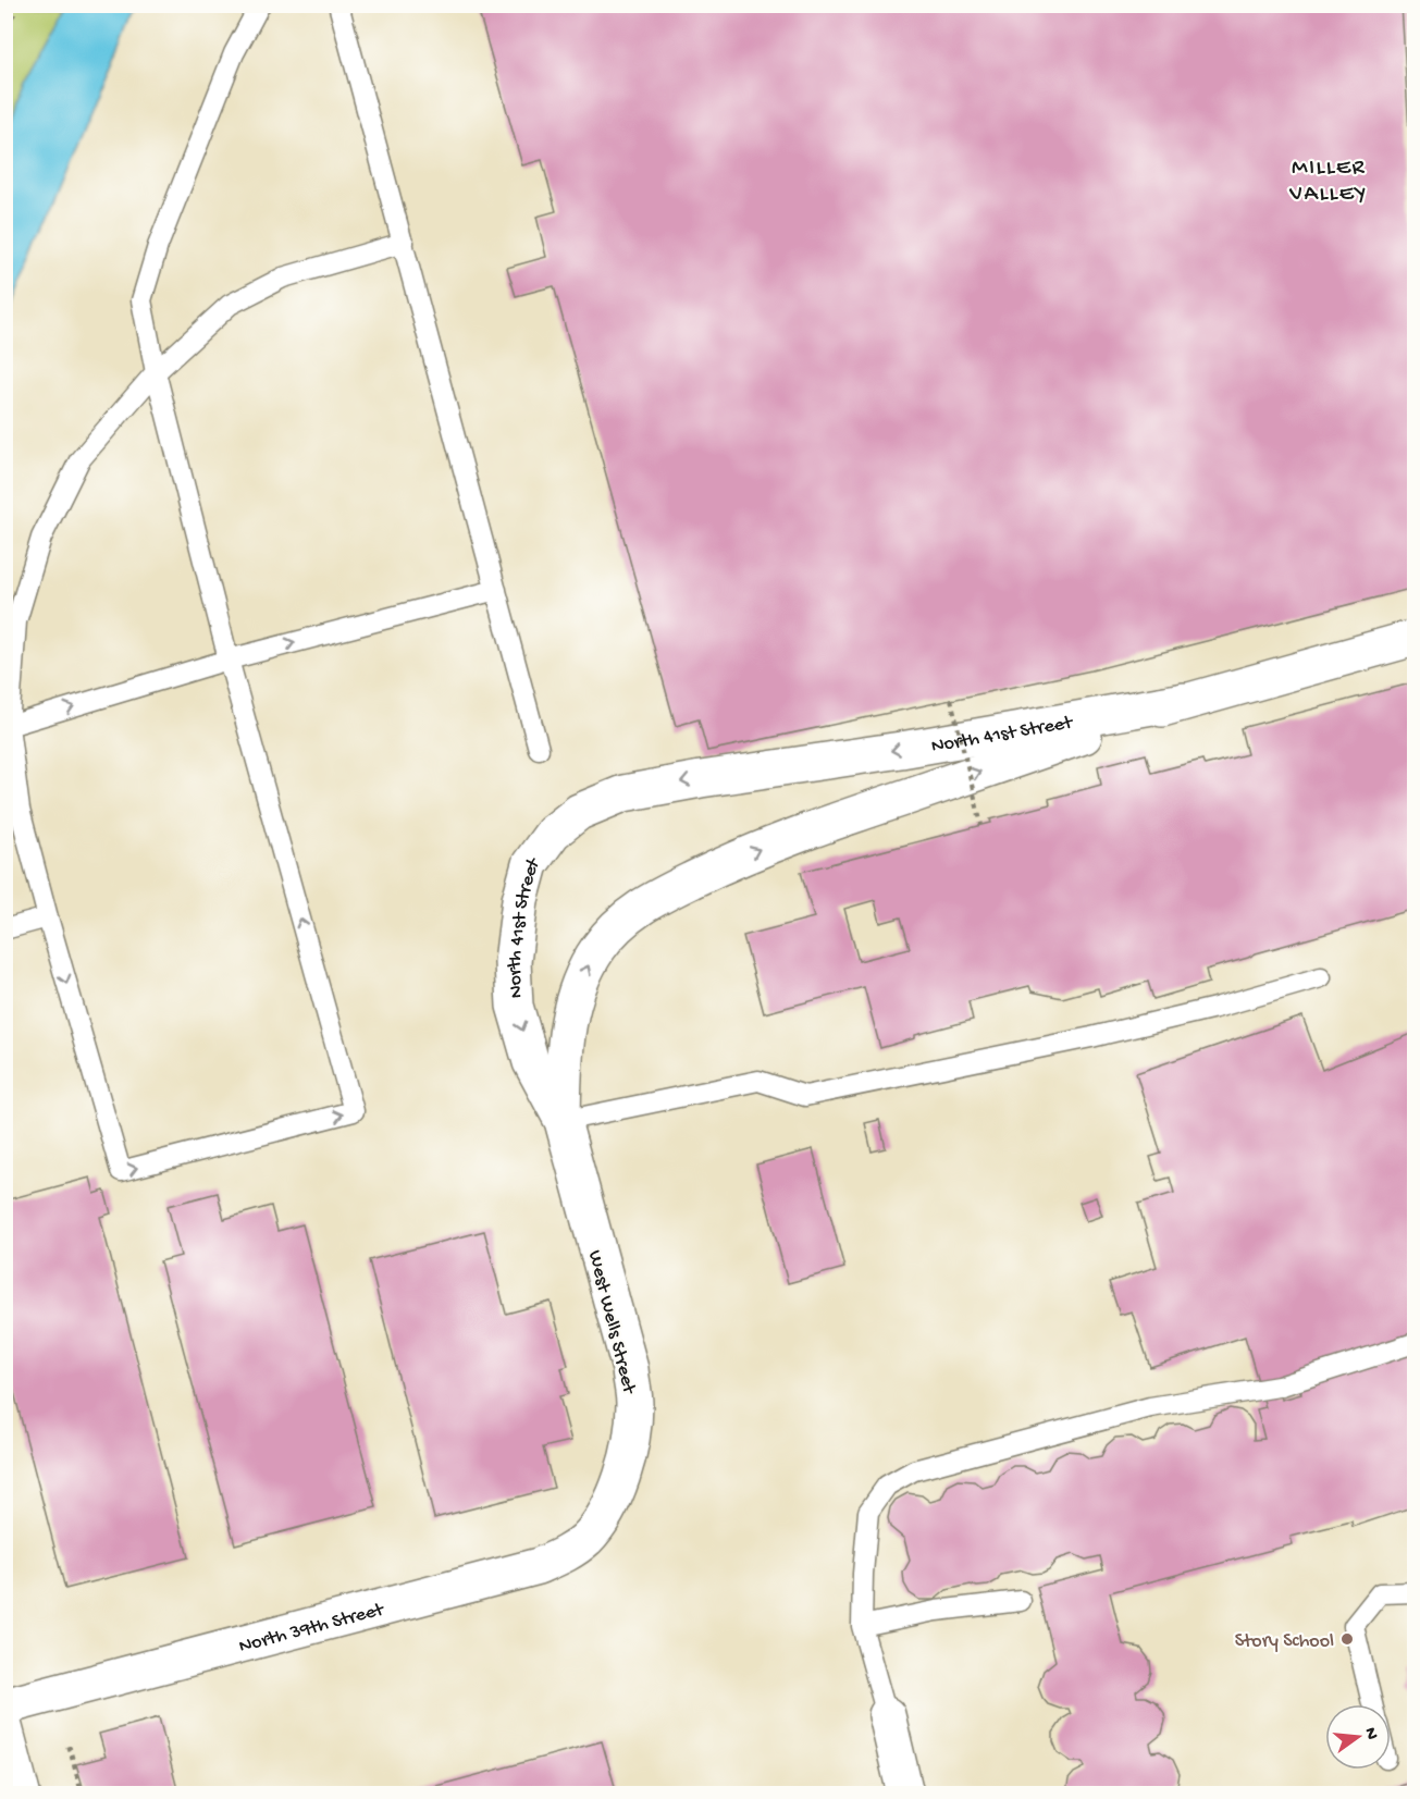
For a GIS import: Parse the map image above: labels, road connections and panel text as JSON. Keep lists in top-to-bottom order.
{
  "streets": {
    "street": ["North 41st Street", "West Wells Street", "North 39th Street"]
  },
  "crossings": [
    ["North 41st Street", "West Wells Street"],
    ["West Wells Street", "North 39th Street"]
  ],
  "districts": ["MILLER VALLEY"],
  "places": ["Story School"],
  "north": "right"
}
